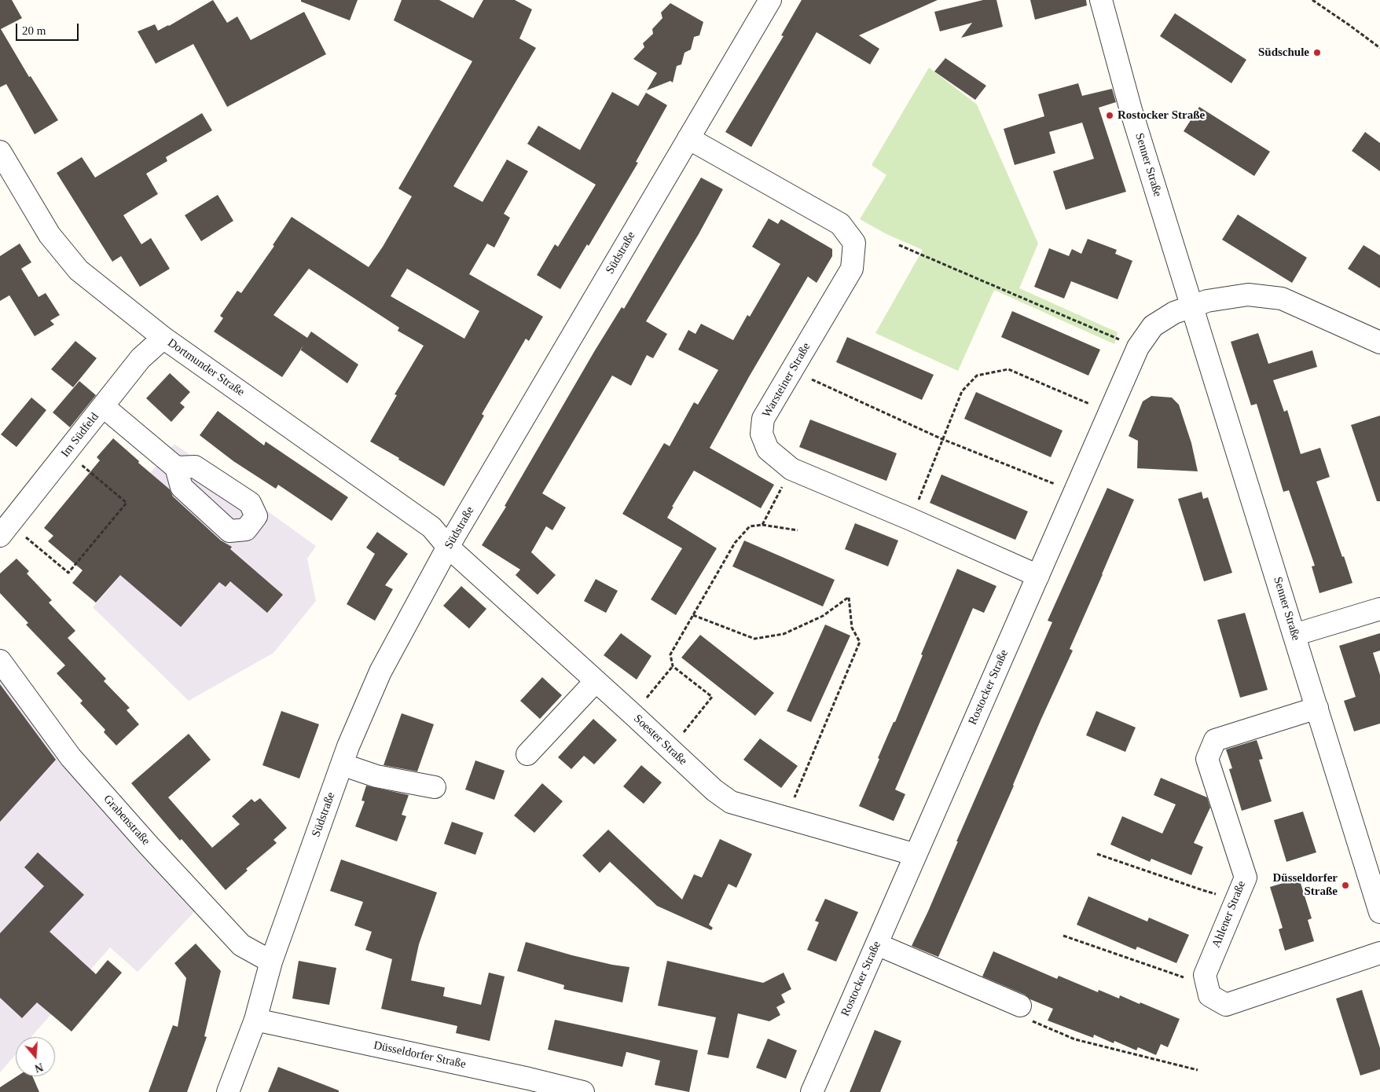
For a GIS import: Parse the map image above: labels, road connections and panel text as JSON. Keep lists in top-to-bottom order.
{
  "streets": {
    "street": [
      "Senner Straße",
      "Südstraße",
      "Dortmunder Straße",
      "Warsteiner Straße",
      "Im Südfeld",
      "Rostocker Straße",
      "Soester Straße",
      "Grabenstraße",
      "Ahlener Straße",
      "Düsseldorfer Straße"
    ]
  },
  "crossings": [
    ["Senner Straße", "Rostocker Straße"],
    ["Senner Straße", "Ahlener Straße"],
    ["Südstraße", "Dortmunder Straße"],
    ["Südstraße", "Warsteiner Straße"],
    ["Südstraße", "Soester Straße"],
    ["Südstraße", "Grabenstraße"],
    ["Südstraße", "Düsseldorfer Straße"],
    ["Dortmunder Straße", "Im Südfeld"],
    ["Dortmunder Straße", "Soester Straße"],
    ["Warsteiner Straße", "Rostocker Straße"],
    ["Rostocker Straße", "Soester Straße"]
  ],
  "places": ["Südschule", "Rostocker Straße", "Düsseldorfer Straße"],
  "scale_bar": "20 m",
  "north": "bottom"
}
